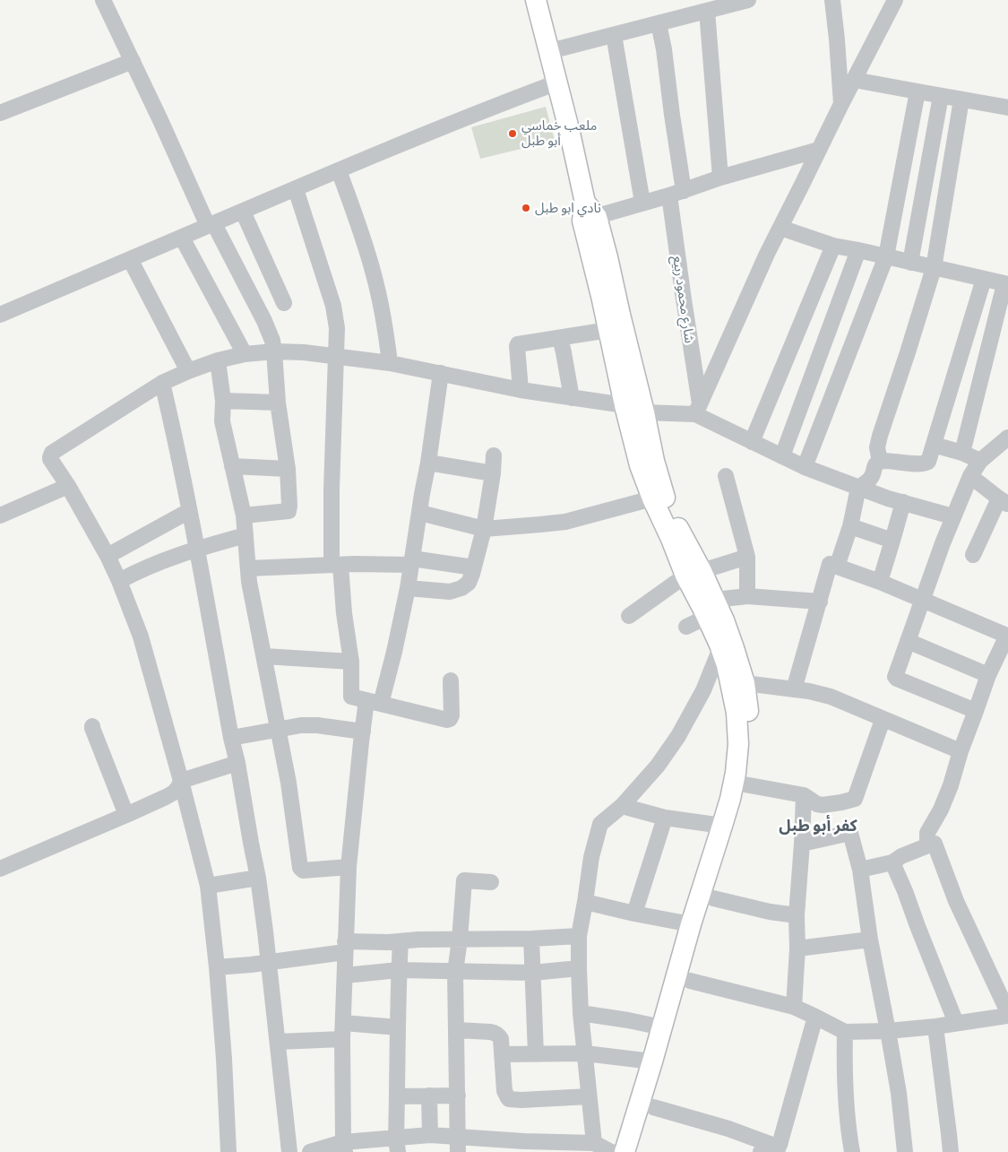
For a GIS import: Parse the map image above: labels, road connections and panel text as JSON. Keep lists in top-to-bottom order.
{
  "streets": {
    "street": ["شارع محمود ربيع"]
  },
  "districts": ["كفر أبو طبل"],
  "places": ["ملعب خماسي أبو طبل", "نادي ابو طبل"]
}
